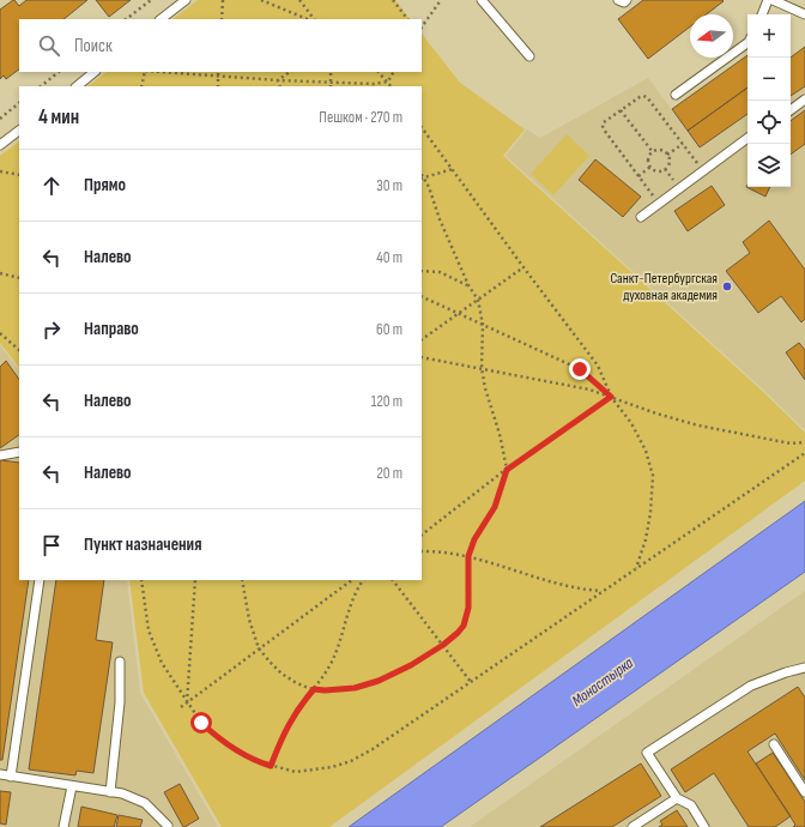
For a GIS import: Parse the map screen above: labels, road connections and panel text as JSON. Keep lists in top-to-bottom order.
{
  "water": ["Монастырка"],
  "places": ["Санкт-Петербургская духовная академия"],
  "north": "left",
  "page": {
    "map_buttons": ["+", "−"],
    "search": "Поиск",
    "heading": ["4 мин", "Пешком · 270 m"],
    "list": [
      ["Прямо", "30 m"],
      ["Налево", "40 m"],
      ["Направо", "60 m"],
      ["Налево", "120 m"],
      ["Налево", "20 m"],
      "Пункт назначения"
    ]
  }
}
